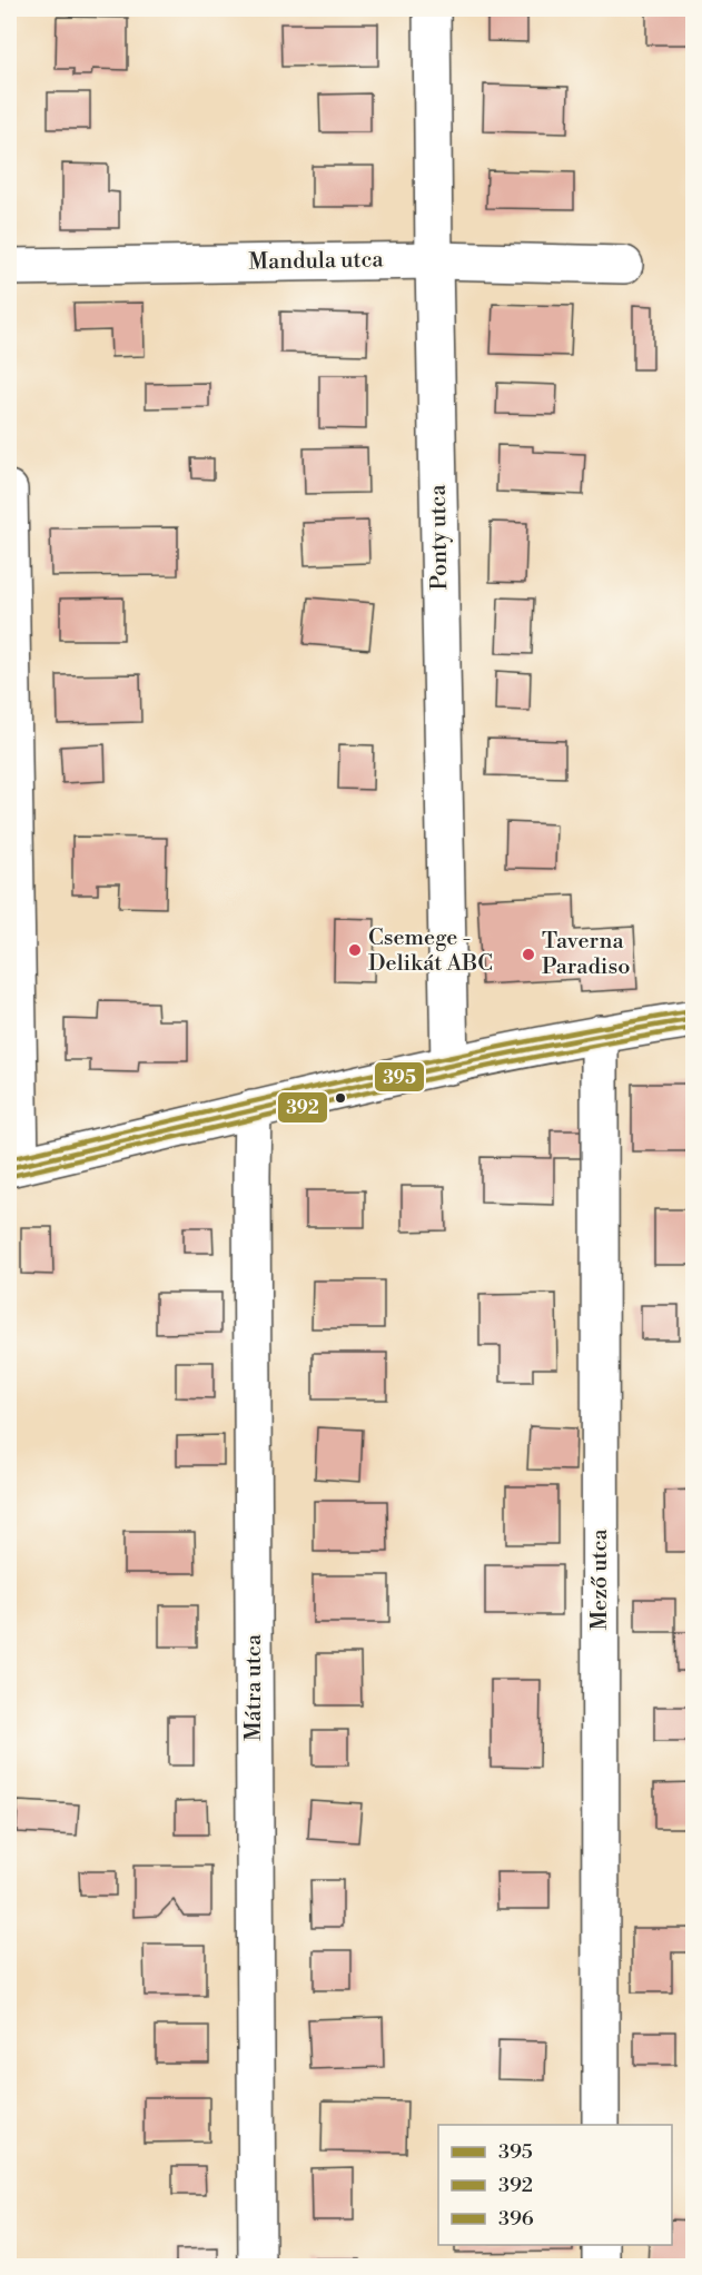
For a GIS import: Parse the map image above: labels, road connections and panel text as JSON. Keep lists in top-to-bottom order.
{
  "streets": {
    "street": [
      "Mandula utca",
      "Ponty utca",
      "Mező utca",
      "Mátra utca"
    ]
  },
  "crossings": [
    ["Mandula utca", "Ponty utca"]
  ],
  "places": ["Csemege - Delikát ABC", "Taverna Paradiso"],
  "lines": ["transit line 396", "transit line 395", "transit line 392"],
  "legend": ["395", "392", "396"]
}
